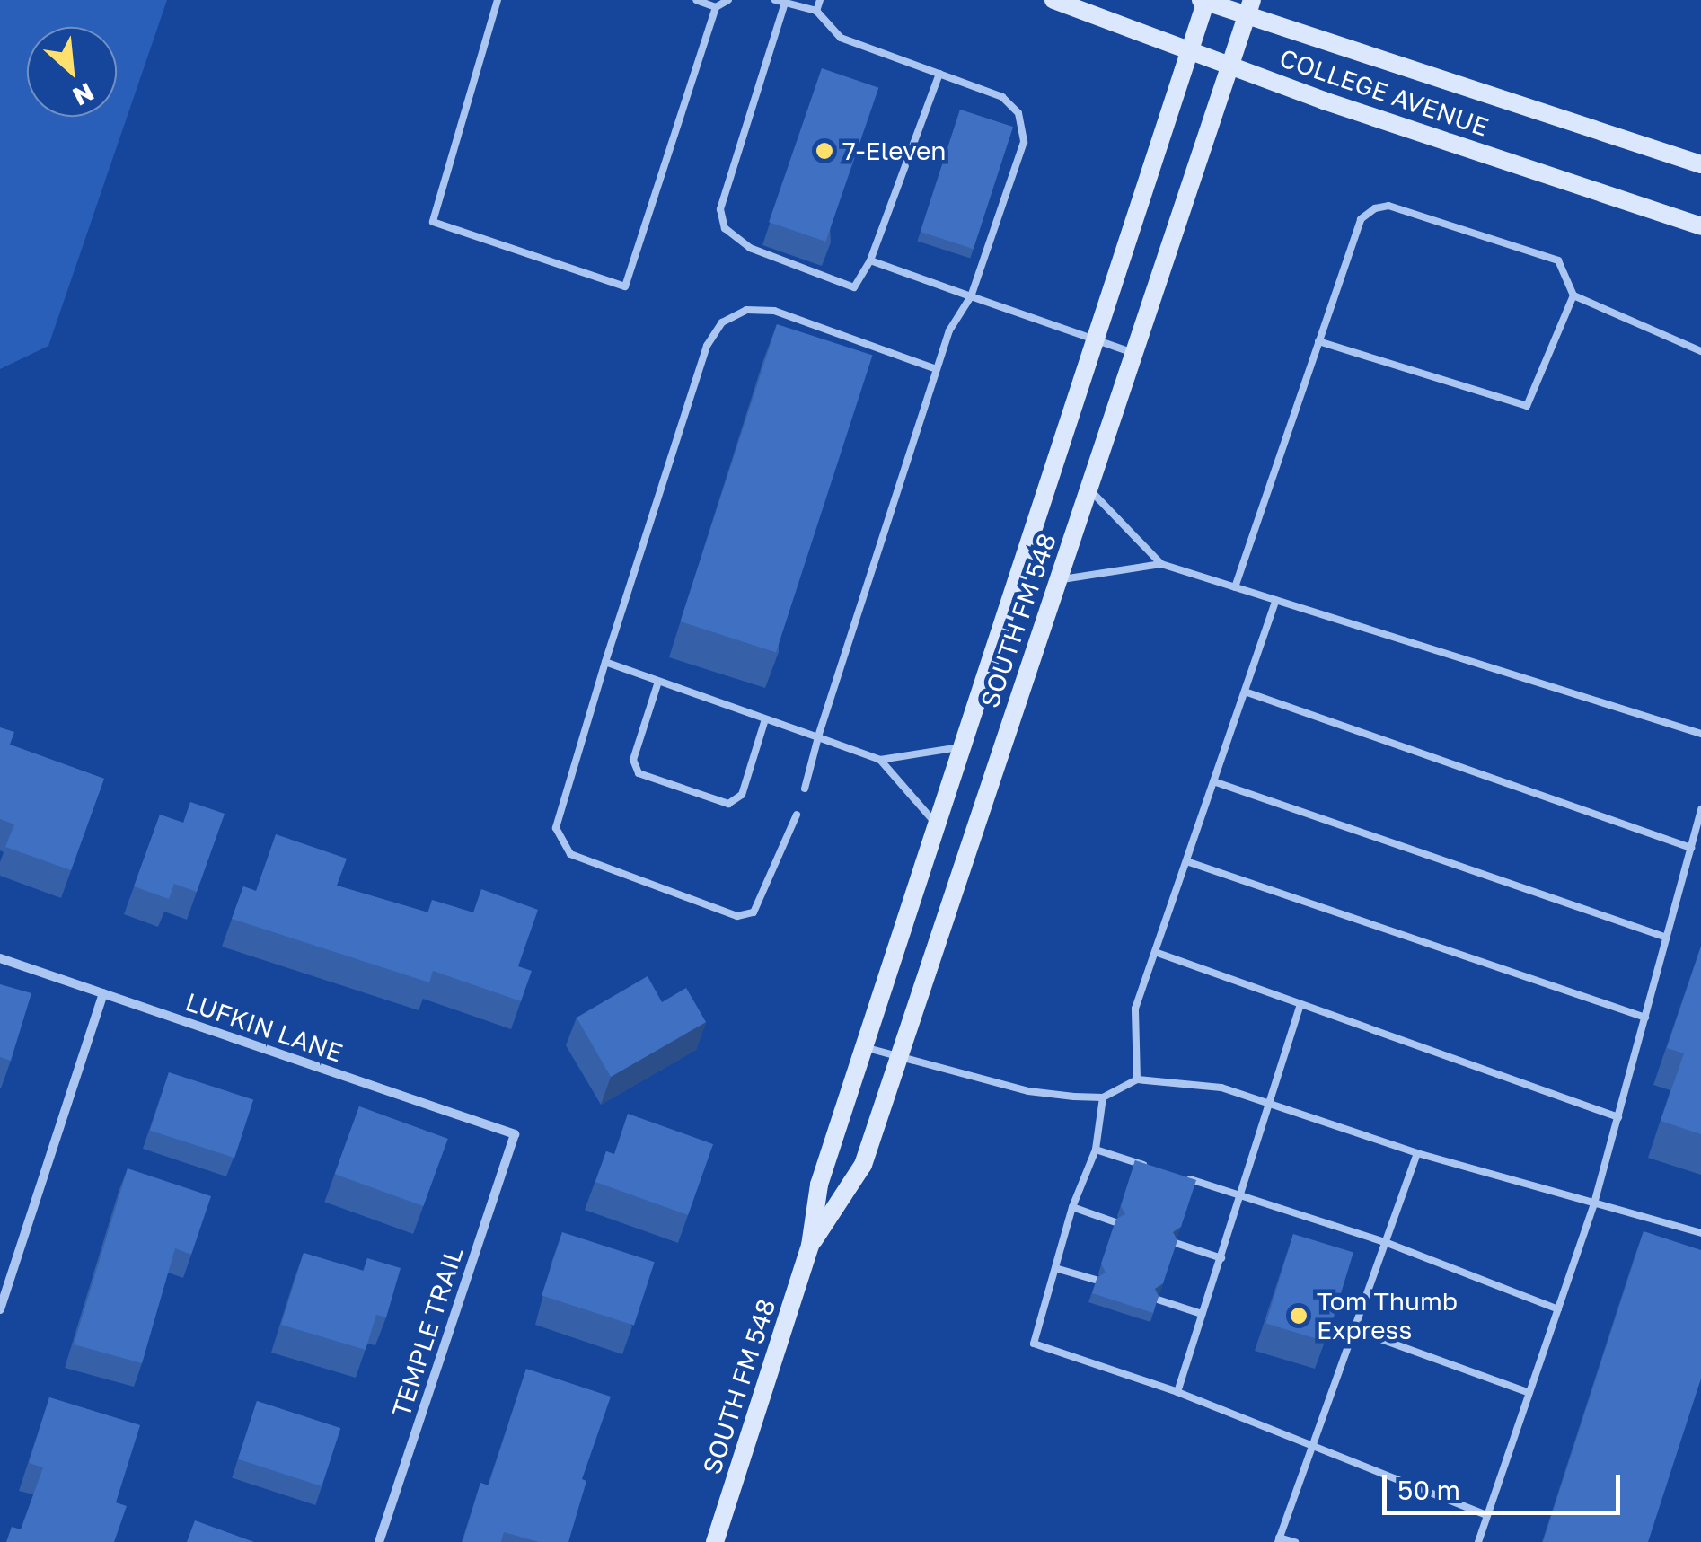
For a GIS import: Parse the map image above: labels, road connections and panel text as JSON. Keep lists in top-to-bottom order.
{
  "streets": {
    "main road": ["COLLEGE AVENUE", "SOUTH FM 548"],
    "street": ["LUFKIN LANE", "TEMPLE TRAIL"]
  },
  "crossings": [
    ["COLLEGE AVENUE", "SOUTH FM 548"],
    ["LUFKIN LANE", "TEMPLE TRAIL"]
  ],
  "places": ["7-Eleven", "Tom Thumb Express"],
  "scale_bar": "50 m",
  "north": "bottom right"
}
